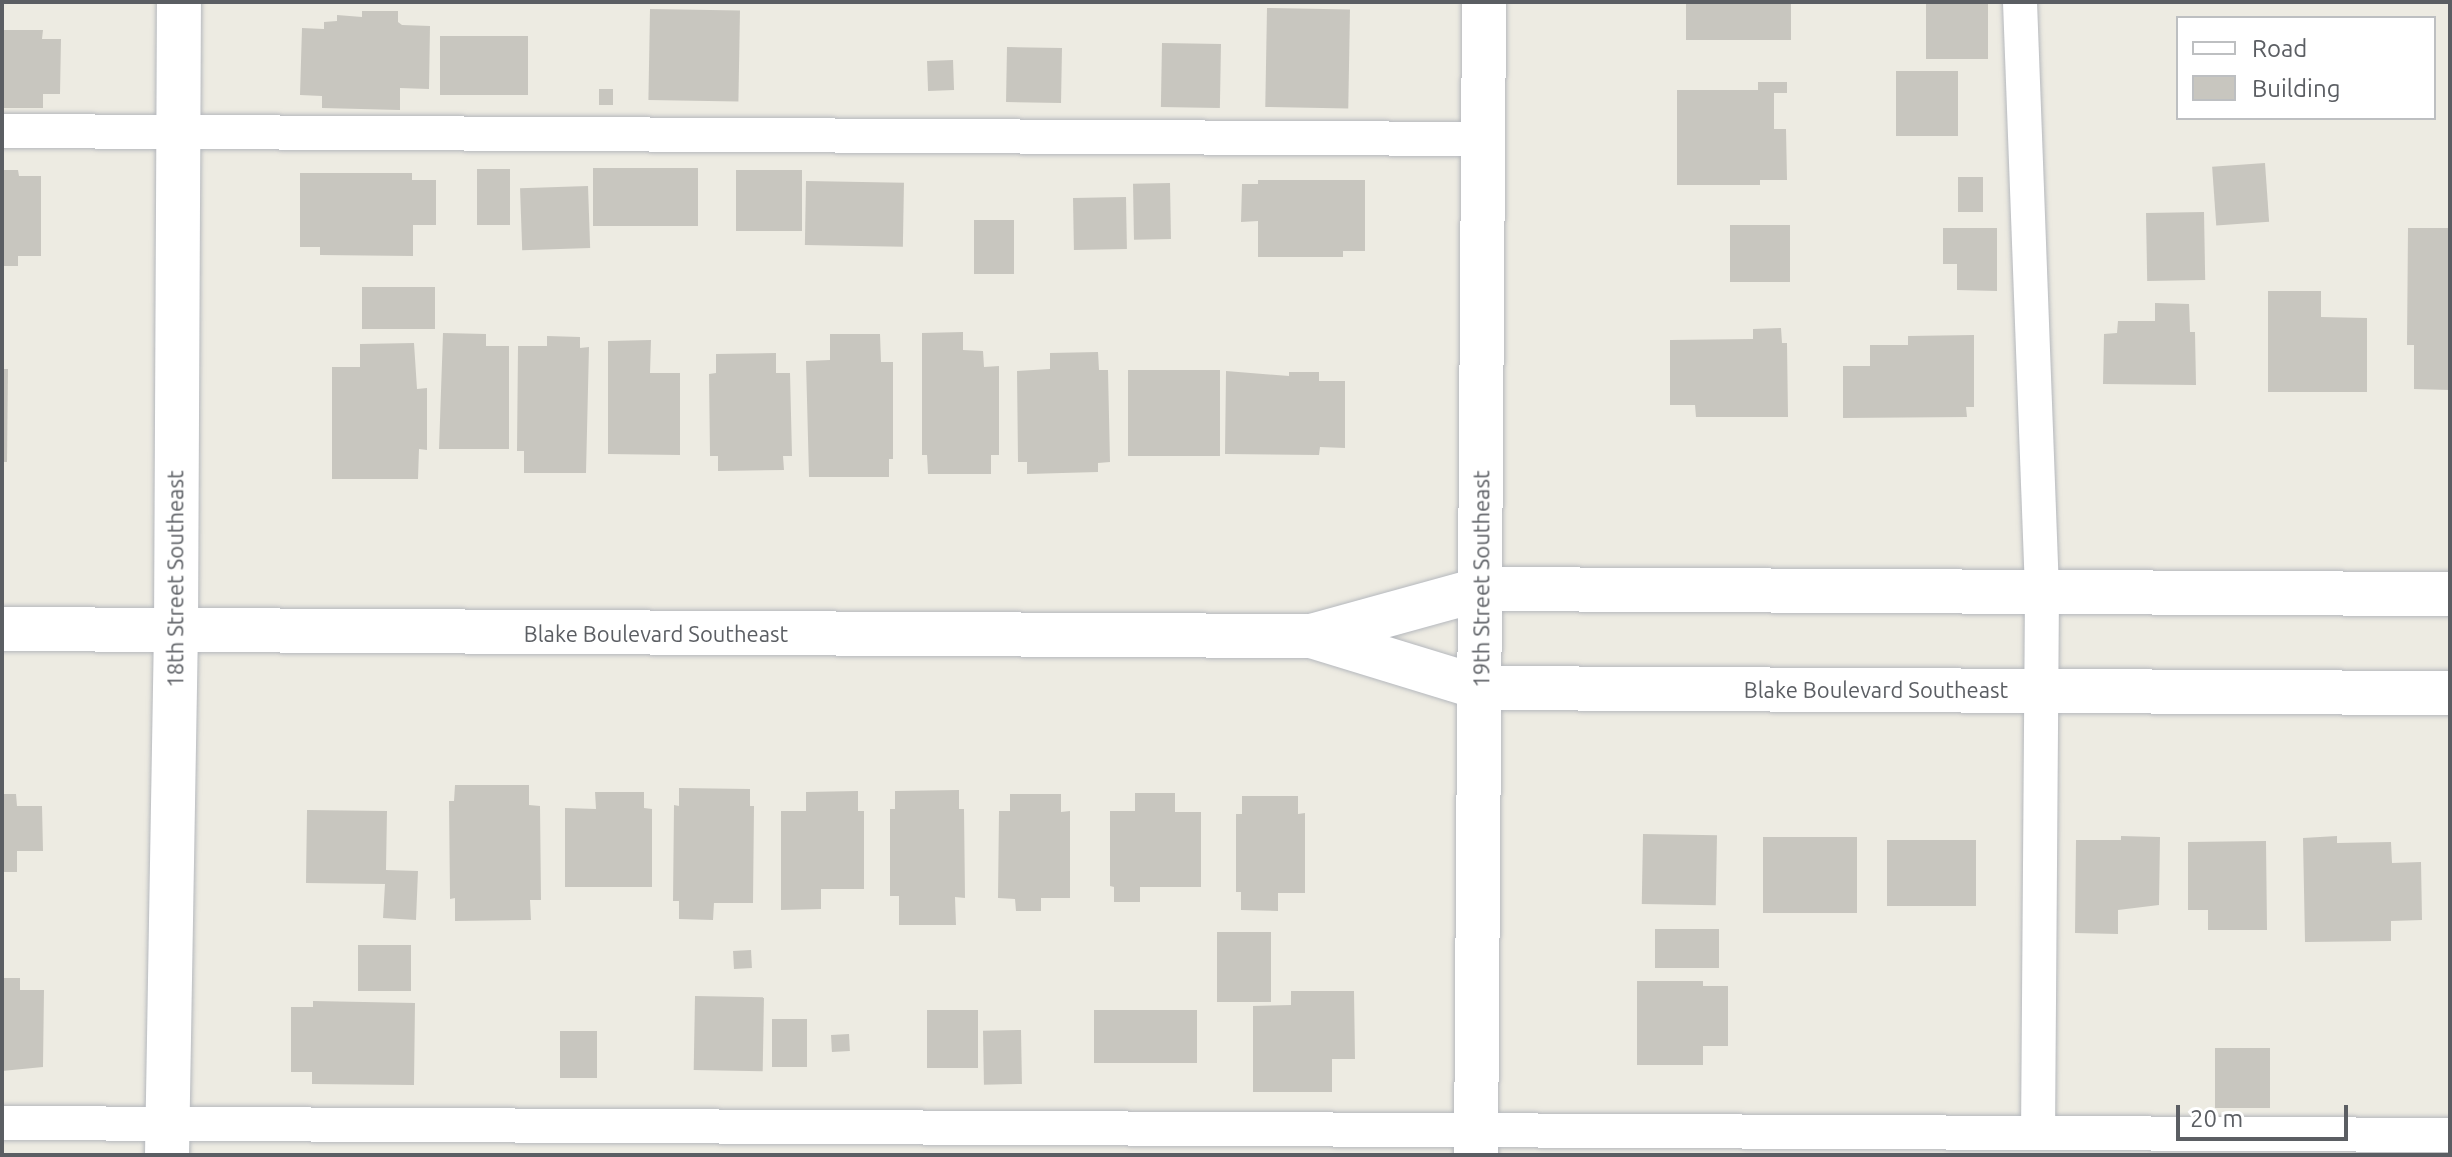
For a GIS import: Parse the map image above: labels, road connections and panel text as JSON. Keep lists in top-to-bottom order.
{
  "streets": {
    "street": ["18th Street Southeast", "19th Street Southeast", "Blake Boulevard Southeast"]
  },
  "crossings": [
    ["18th Street Southeast", "Blake Boulevard Southeast"],
    ["19th Street Southeast", "Blake Boulevard Southeast"]
  ],
  "legend": ["Road", "Building"],
  "scale_bar": "20 m"
}
